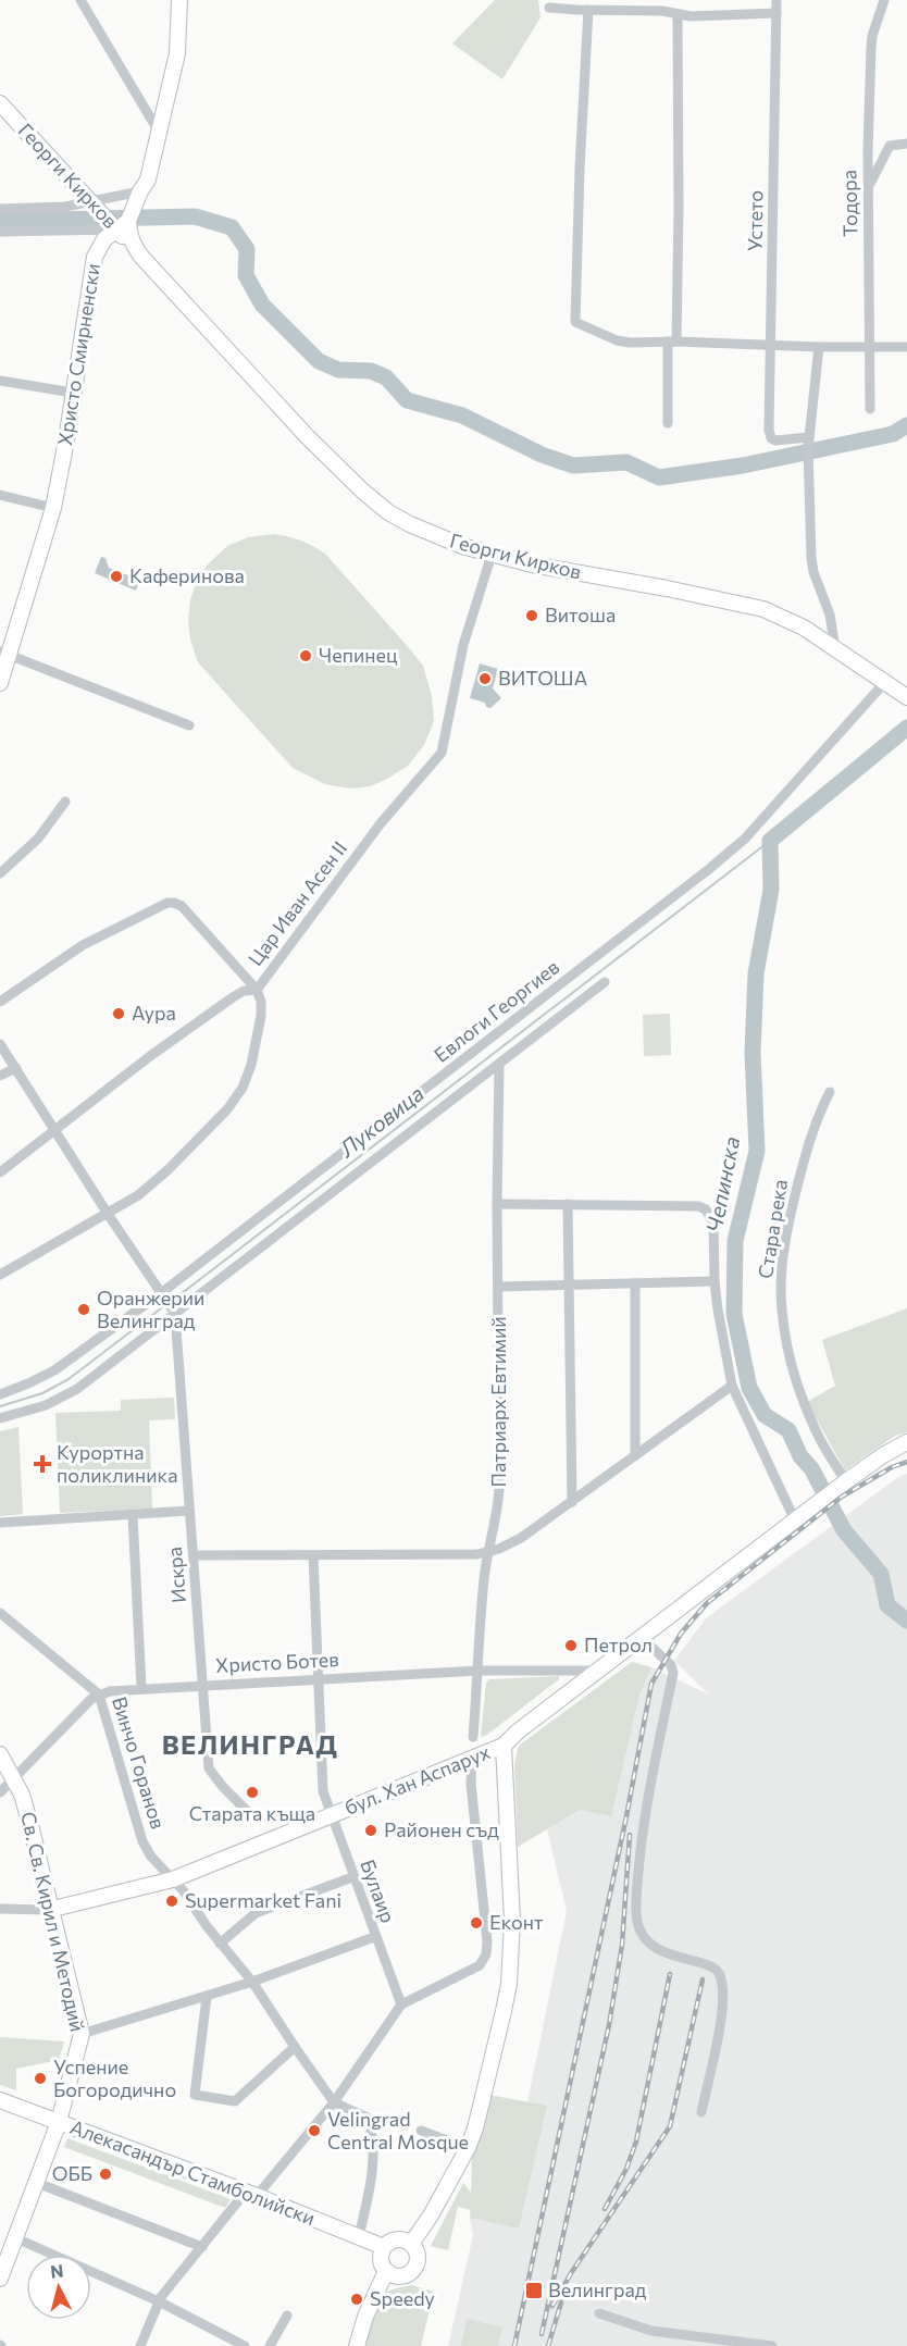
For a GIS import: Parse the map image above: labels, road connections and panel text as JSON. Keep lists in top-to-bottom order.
{
  "streets": {
    "street": [
      "Георги Кирков",
      "Тодора",
      "Устето",
      "Христо Смирненски",
      "Цар Иван Асен II",
      "Евлоги Георгиев",
      "Стара река",
      "Патриарх Евтимий",
      "Искра",
      "Христо Ботев",
      "Винчо Горанов",
      "бул. Хан Аспарух",
      "Булаир",
      "Св. Св. Кирил и Методий",
      "Алекасандър Стамболийски"
    ]
  },
  "crossings": [
    ["Георги Кирков", "Христо Смирненски"],
    ["Георги Кирков", "Цар Иван Асен II"],
    ["Георги Кирков", "Евлоги Георгиев"],
    ["Стара река", "бул. Хан Аспарух"],
    ["Патриарх Евтимий", "Христо Ботев"],
    ["Искра", "Христо Ботев"],
    ["Христо Ботев", "Винчо Горанов"],
    ["Христо Ботев", "бул. Хан Аспарух"],
    ["Христо Ботев", "Булаир"],
    ["Винчо Горанов", "бул. Хан Аспарух"],
    ["бул. Хан Аспарух", "Булаир"],
    ["бул. Хан Аспарух", "Св. Св. Кирил и Методий"],
    ["Св. Св. Кирил и Методий", "Алекасандър Стамболийски"]
  ],
  "districts": ["ВЕЛИНГРАД"],
  "water": ["Луковица", "Чепинска"],
  "places": {
    "other": [
      "Каферинова",
      "Витоша",
      "Чепинец",
      "ВИТОША",
      "Аура",
      "Оранжерии Велинград",
      "Петрол",
      "Старата къща",
      "Районен съд",
      "Supermarket Fani",
      "Еконт",
      "Успение Богородично",
      "Velingrad Central Mosque",
      "ОББ",
      "Speedy"
    ],
    "health": ["Курортна поликлиника"],
    "transit": ["Велинград"]
  },
  "north": "top"
}
